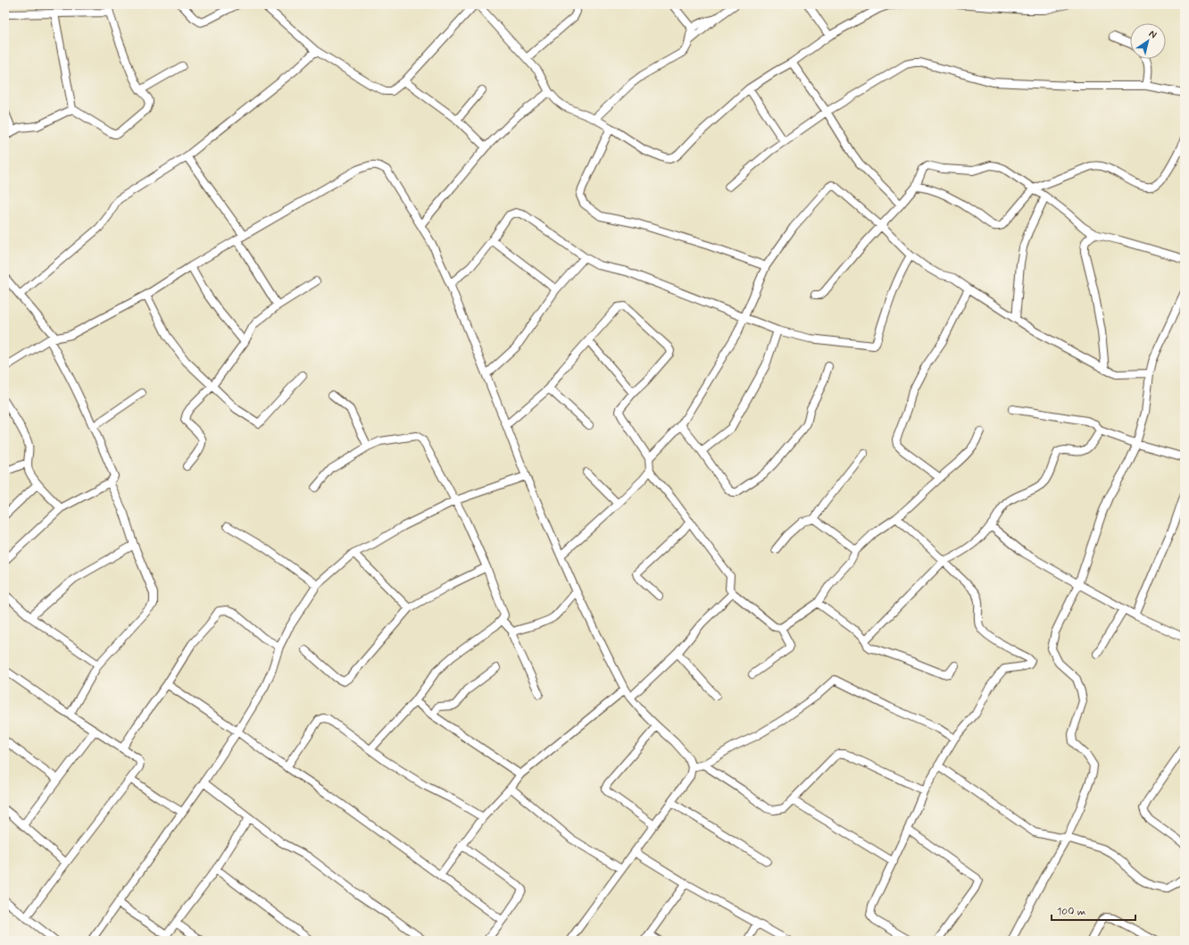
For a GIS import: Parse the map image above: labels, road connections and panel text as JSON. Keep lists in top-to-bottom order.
{
  "scale_bar": "100 m",
  "north": "top right"
}
